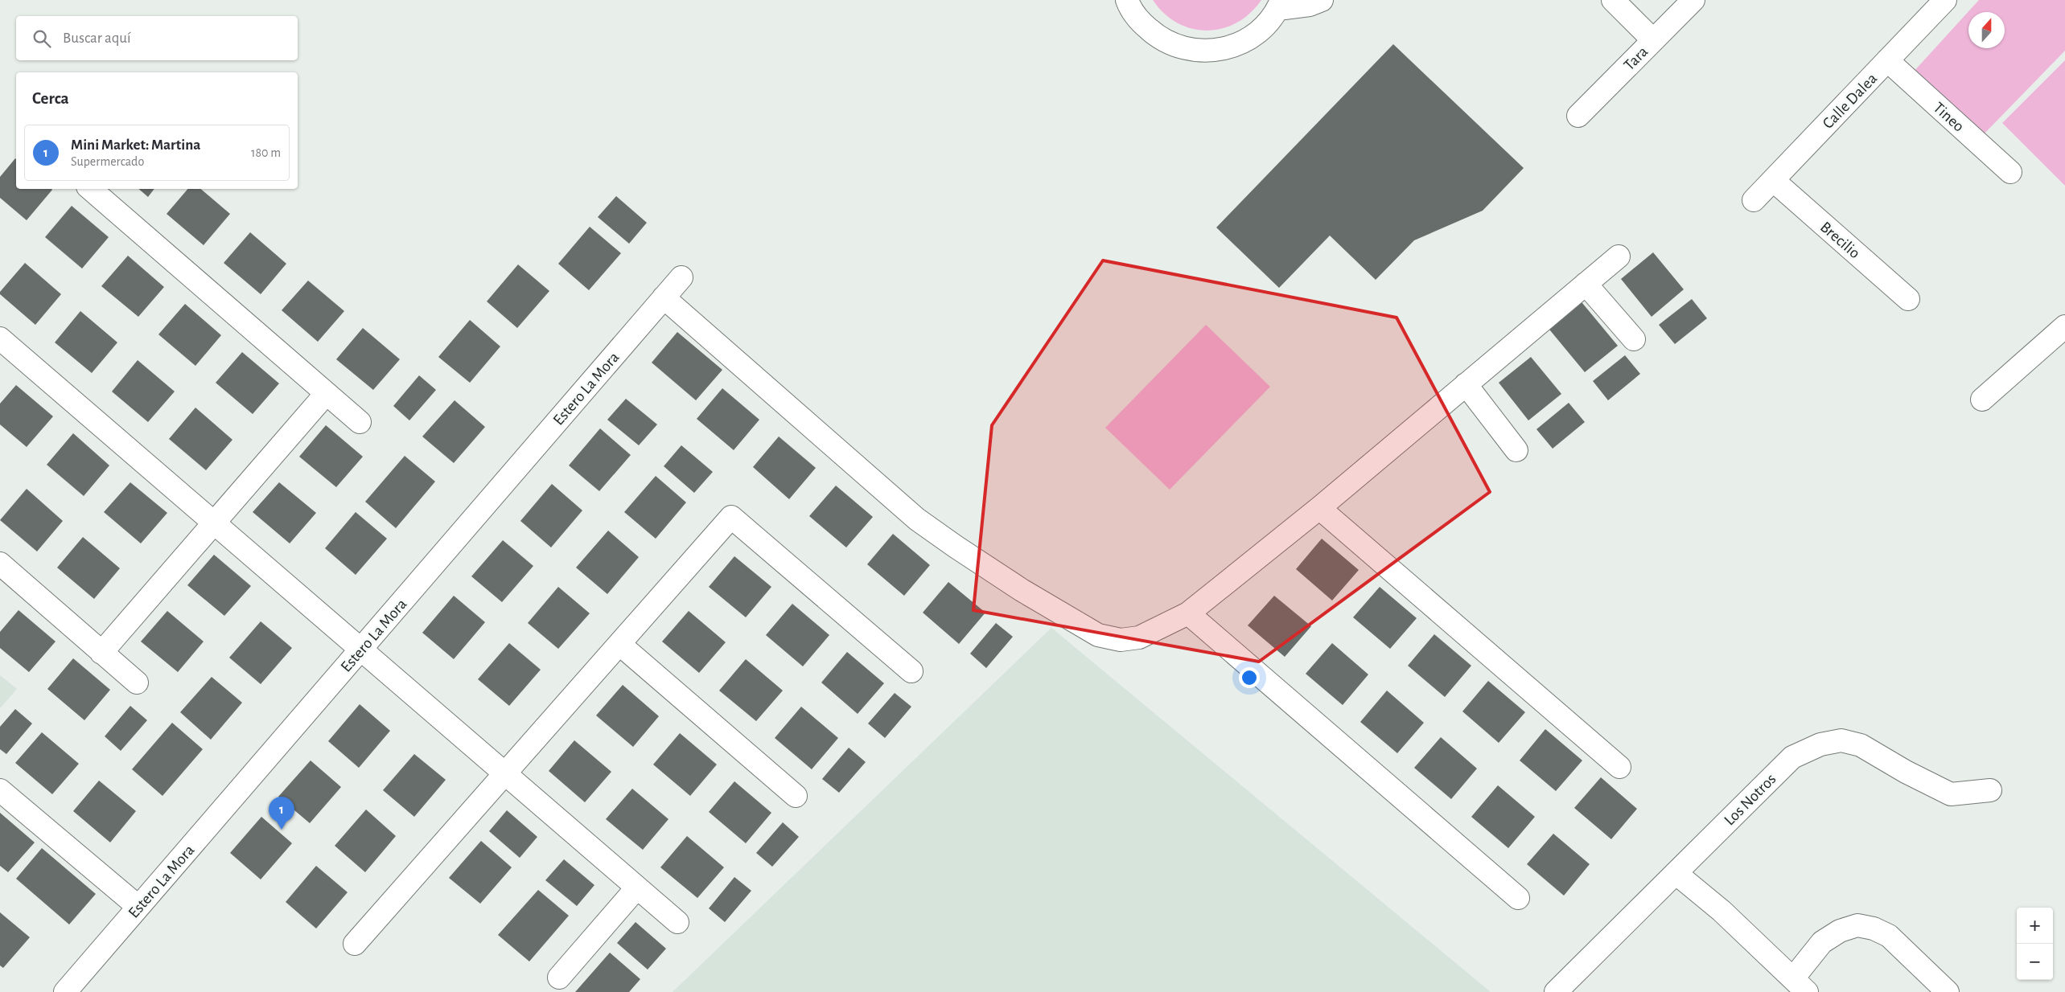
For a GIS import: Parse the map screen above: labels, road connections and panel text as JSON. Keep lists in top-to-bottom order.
{
  "streets": {
    "street": [
      "Tara",
      "Calle Dalea",
      "Tineo",
      "Brecilio",
      "Estero La Mora",
      "Los Notros"
    ]
  },
  "crossings": [
    ["Calle Dalea", "Tineo"],
    ["Calle Dalea", "Brecilio"]
  ],
  "north": "top",
  "page": {
    "search": "Buscar aquí",
    "heading": "Cerca",
    "list": [
      {
        "mark": "1",
        "name": "Mini Market: Martina",
        "note": "Supermercado",
        "value": "180 m"
      }
    ],
    "pins": "1",
    "map_buttons": ["+", "−"]
  }
}
